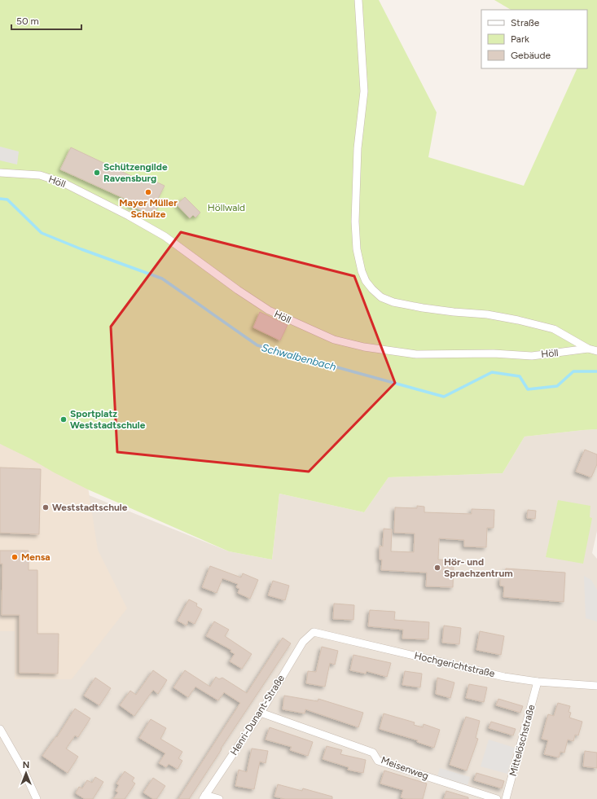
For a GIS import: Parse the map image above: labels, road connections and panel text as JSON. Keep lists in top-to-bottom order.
{
  "streets": {
    "street": [
      "Höll",
      "Hochgerichtstraße",
      "Henri-Dunant-Straße",
      "Mittelöschstraße",
      "Meisenweg"
    ]
  },
  "crossings": [
    ["Hochgerichtstraße", "Henri-Dunant-Straße"],
    ["Hochgerichtstraße", "Mittelöschstraße"],
    ["Henri-Dunant-Straße", "Meisenweg"]
  ],
  "water": ["Schwalbenbach"],
  "parks": ["Höllwald"],
  "places": [
    "Schützengilde Ravensburg",
    "Mayer Müller Schulze",
    "Sportplatz Weststadtschule",
    "Weststadtschule",
    "Mensa",
    "Hör- und Sprachzentrum"
  ],
  "legend": ["Straße", "Park", "Gebäude"],
  "scale_bar": "50 m",
  "north": "top"
}
